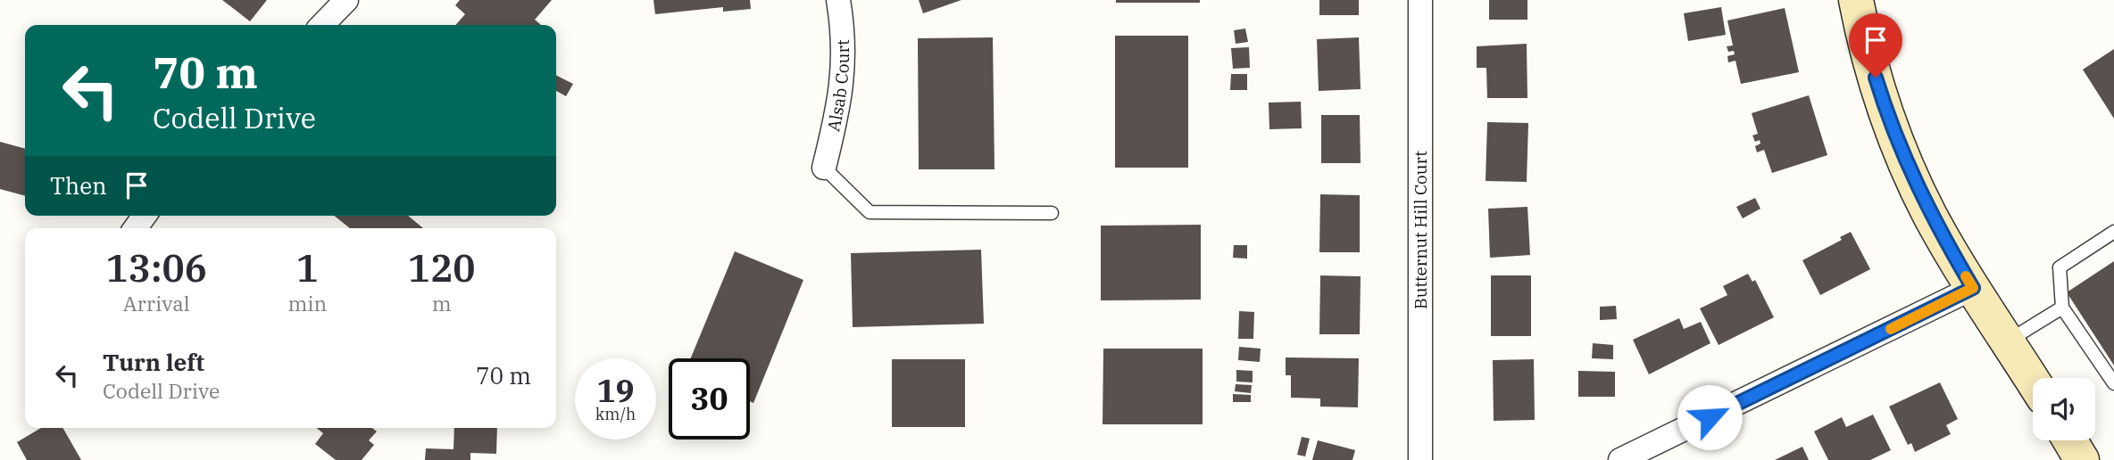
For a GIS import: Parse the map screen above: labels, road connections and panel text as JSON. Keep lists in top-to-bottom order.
{
  "streets": {
    "street": ["Alsab Court", "Butternut Hill Court"]
  },
  "page": {
    "turn": ["70 m", "Codell Drive"],
    "then": "Then",
    "eta": [
      "13:06",
      "Arrival",
      "1",
      "min",
      "120",
      "m"
    ],
    "list": [
      {
        "name": "Turn left",
        "note": "Codell Drive",
        "value": "70 m"
      }
    ],
    "speed": "19 km/h",
    "limit": "30"
  }
}
